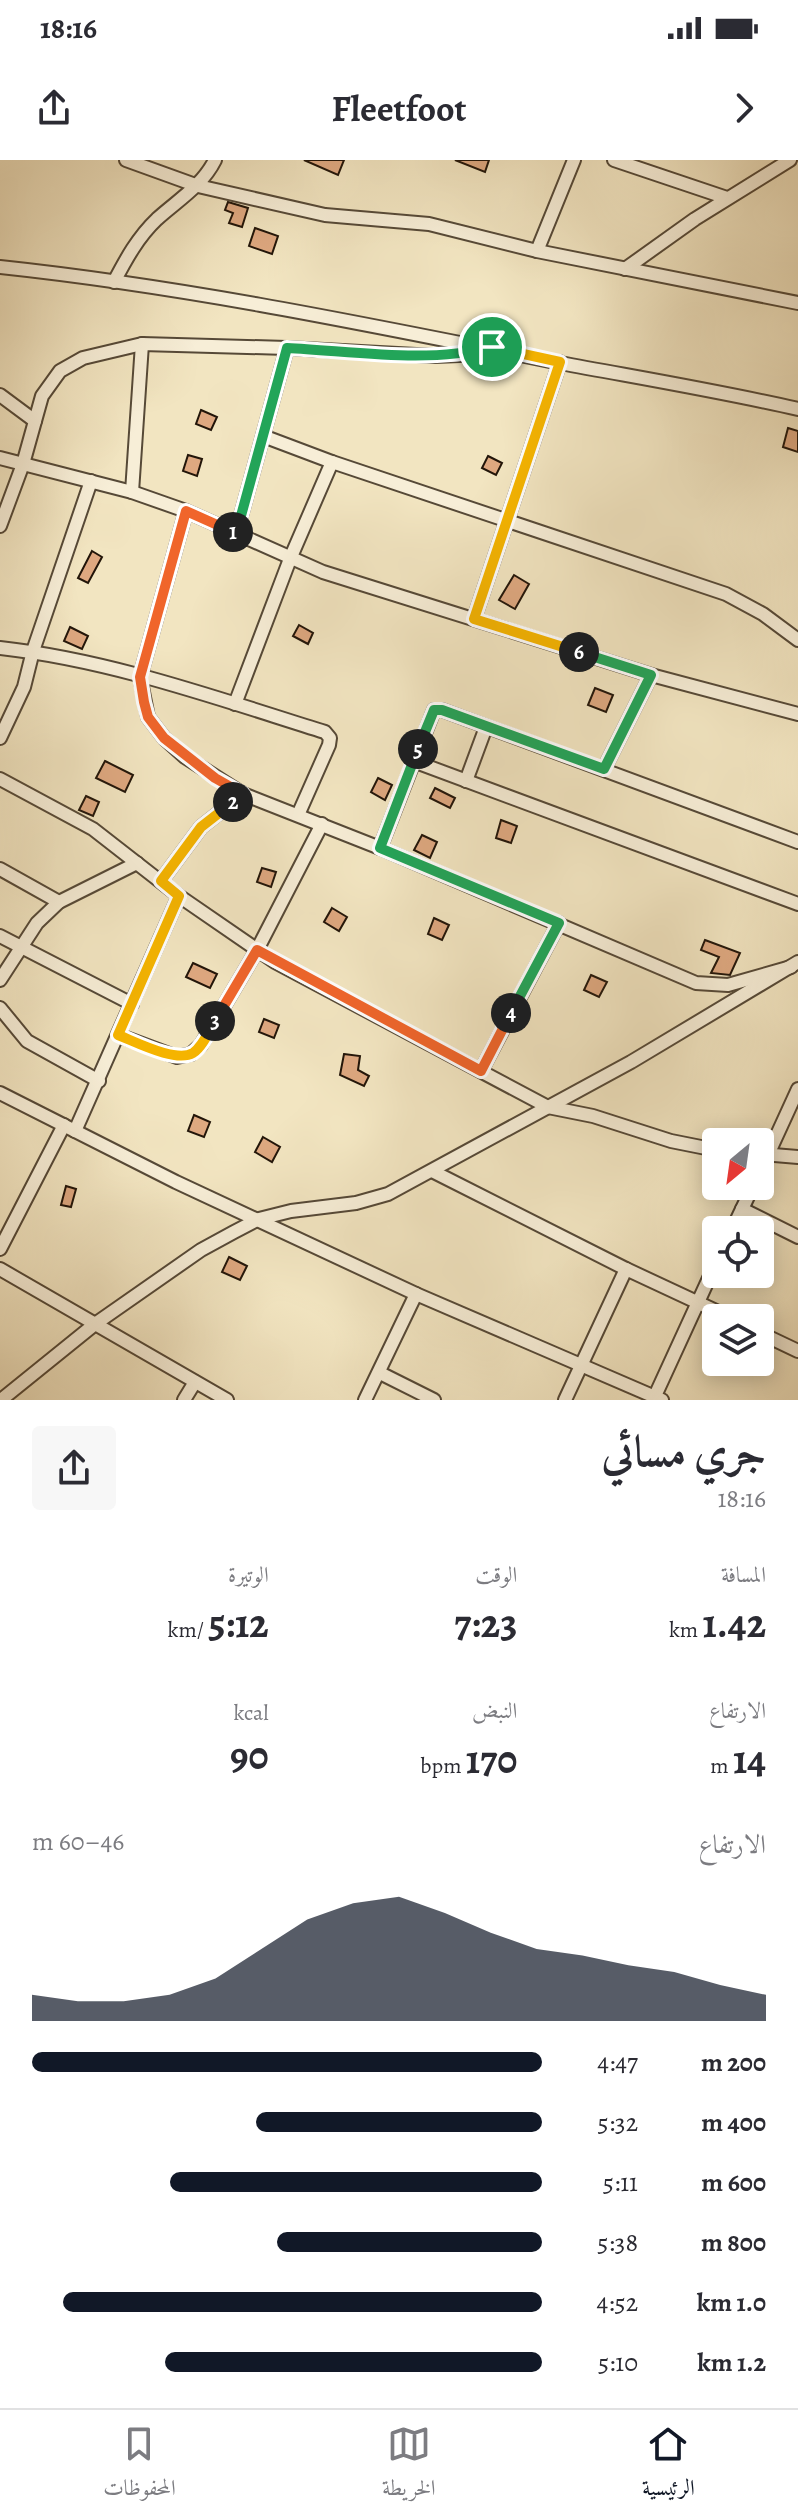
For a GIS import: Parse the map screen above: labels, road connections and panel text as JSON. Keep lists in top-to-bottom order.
{
  "north": "bottom left",
  "page": {
    "status": "18:16",
    "header": "Fleetfoot",
    "pins": [
      "1",
      "6",
      "5",
      "2",
      "4",
      "3"
    ],
    "heading": ["جري مسائي", "18:16"],
    "stats": [
      ["المسافة", "1.42 km"],
      ["الوقت", "7:23"],
      ["الوتيرة", "5:12 /km"],
      ["الارتفاع", "14 m"],
      ["النبض", "170 bpm"],
      ["kcal", "90"]
    ],
    "chart": ["الارتفاع", "46–60 m"],
    "list": [
      {
        "name": "200 m",
        "note": "4:47"
      },
      {
        "name": "400 m",
        "note": "5:32"
      },
      {
        "name": "600 m",
        "note": "5:11"
      },
      {
        "name": "800 m",
        "note": "5:38"
      },
      {
        "name": "1.0 km",
        "note": "4:52"
      },
      {
        "name": "1.2 km",
        "note": "5:10"
      }
    ],
    "tabs": ["الرئيسية", "الخريطة", "المحفوظات"]
  }
}
